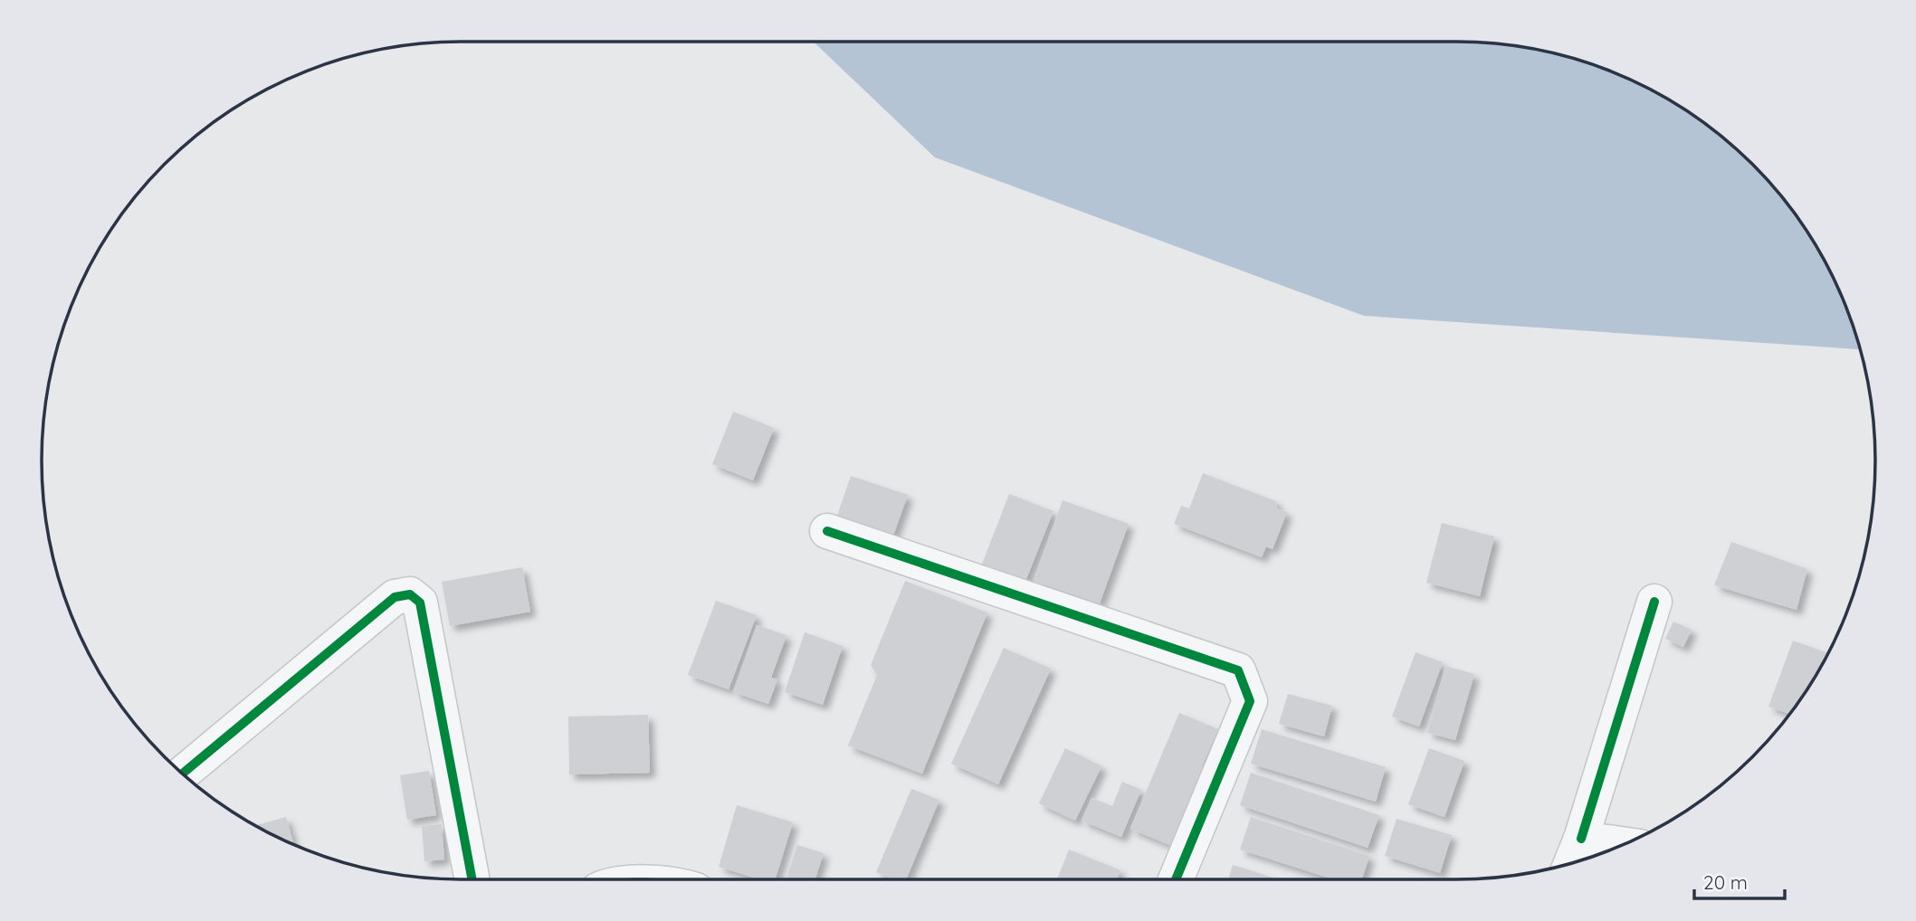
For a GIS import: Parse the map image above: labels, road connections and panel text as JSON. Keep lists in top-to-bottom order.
{
  "scale_bar": "20 m"
}
